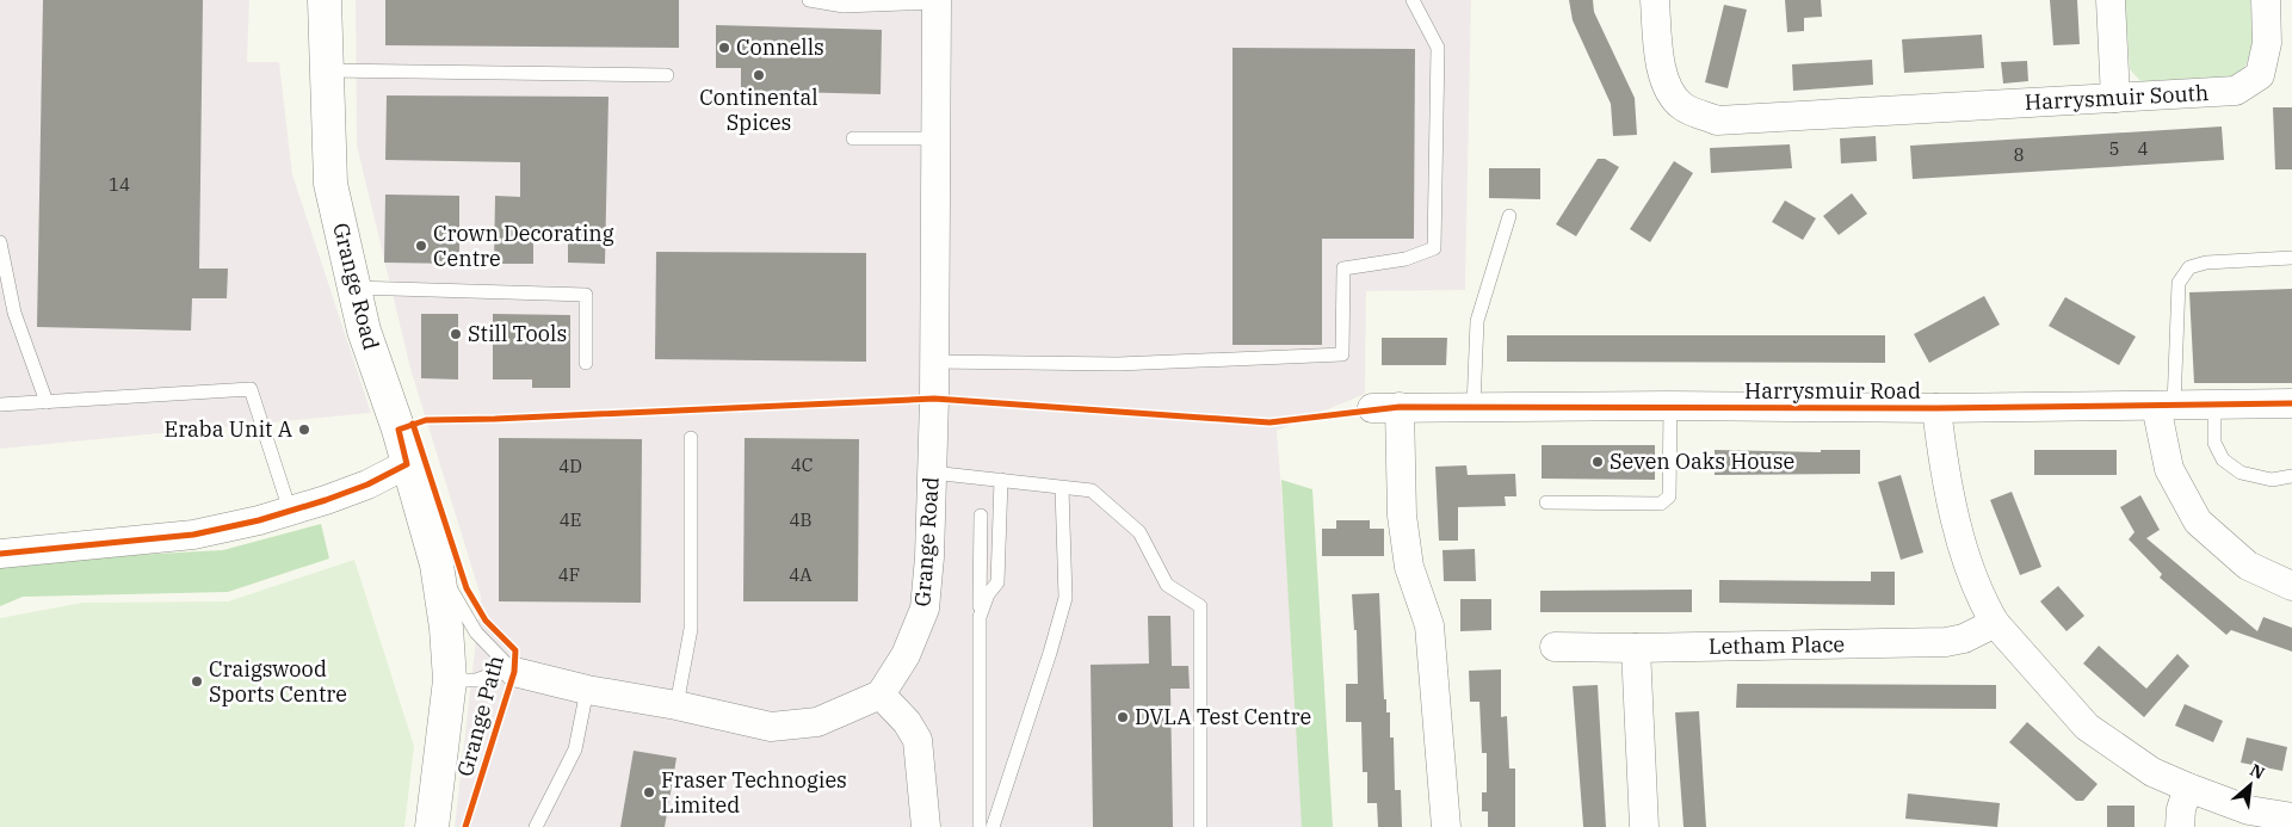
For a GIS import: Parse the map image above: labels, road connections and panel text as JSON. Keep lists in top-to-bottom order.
{
  "streets": {
    "street": [
      "Harrysmuir South",
      "Grange Road",
      "Harrysmuir Road",
      "Letham Place"
    ],
    "cycle path": ["Grange Path"]
  },
  "places": [
    "Connells",
    "Continental Spices",
    "Crown Decorating Centre",
    "Still Tools",
    "Eraba Unit A",
    "Seven Oaks House",
    "Craigswood Sports Centre",
    "DVLA Test Centre",
    "Fraser Technogies Limited"
  ],
  "house_numbers": [
    "5",
    "4",
    "8",
    "14",
    "4C",
    "4D",
    "4E",
    "4B",
    "4F",
    "4A"
  ],
  "north": "top right"
}
